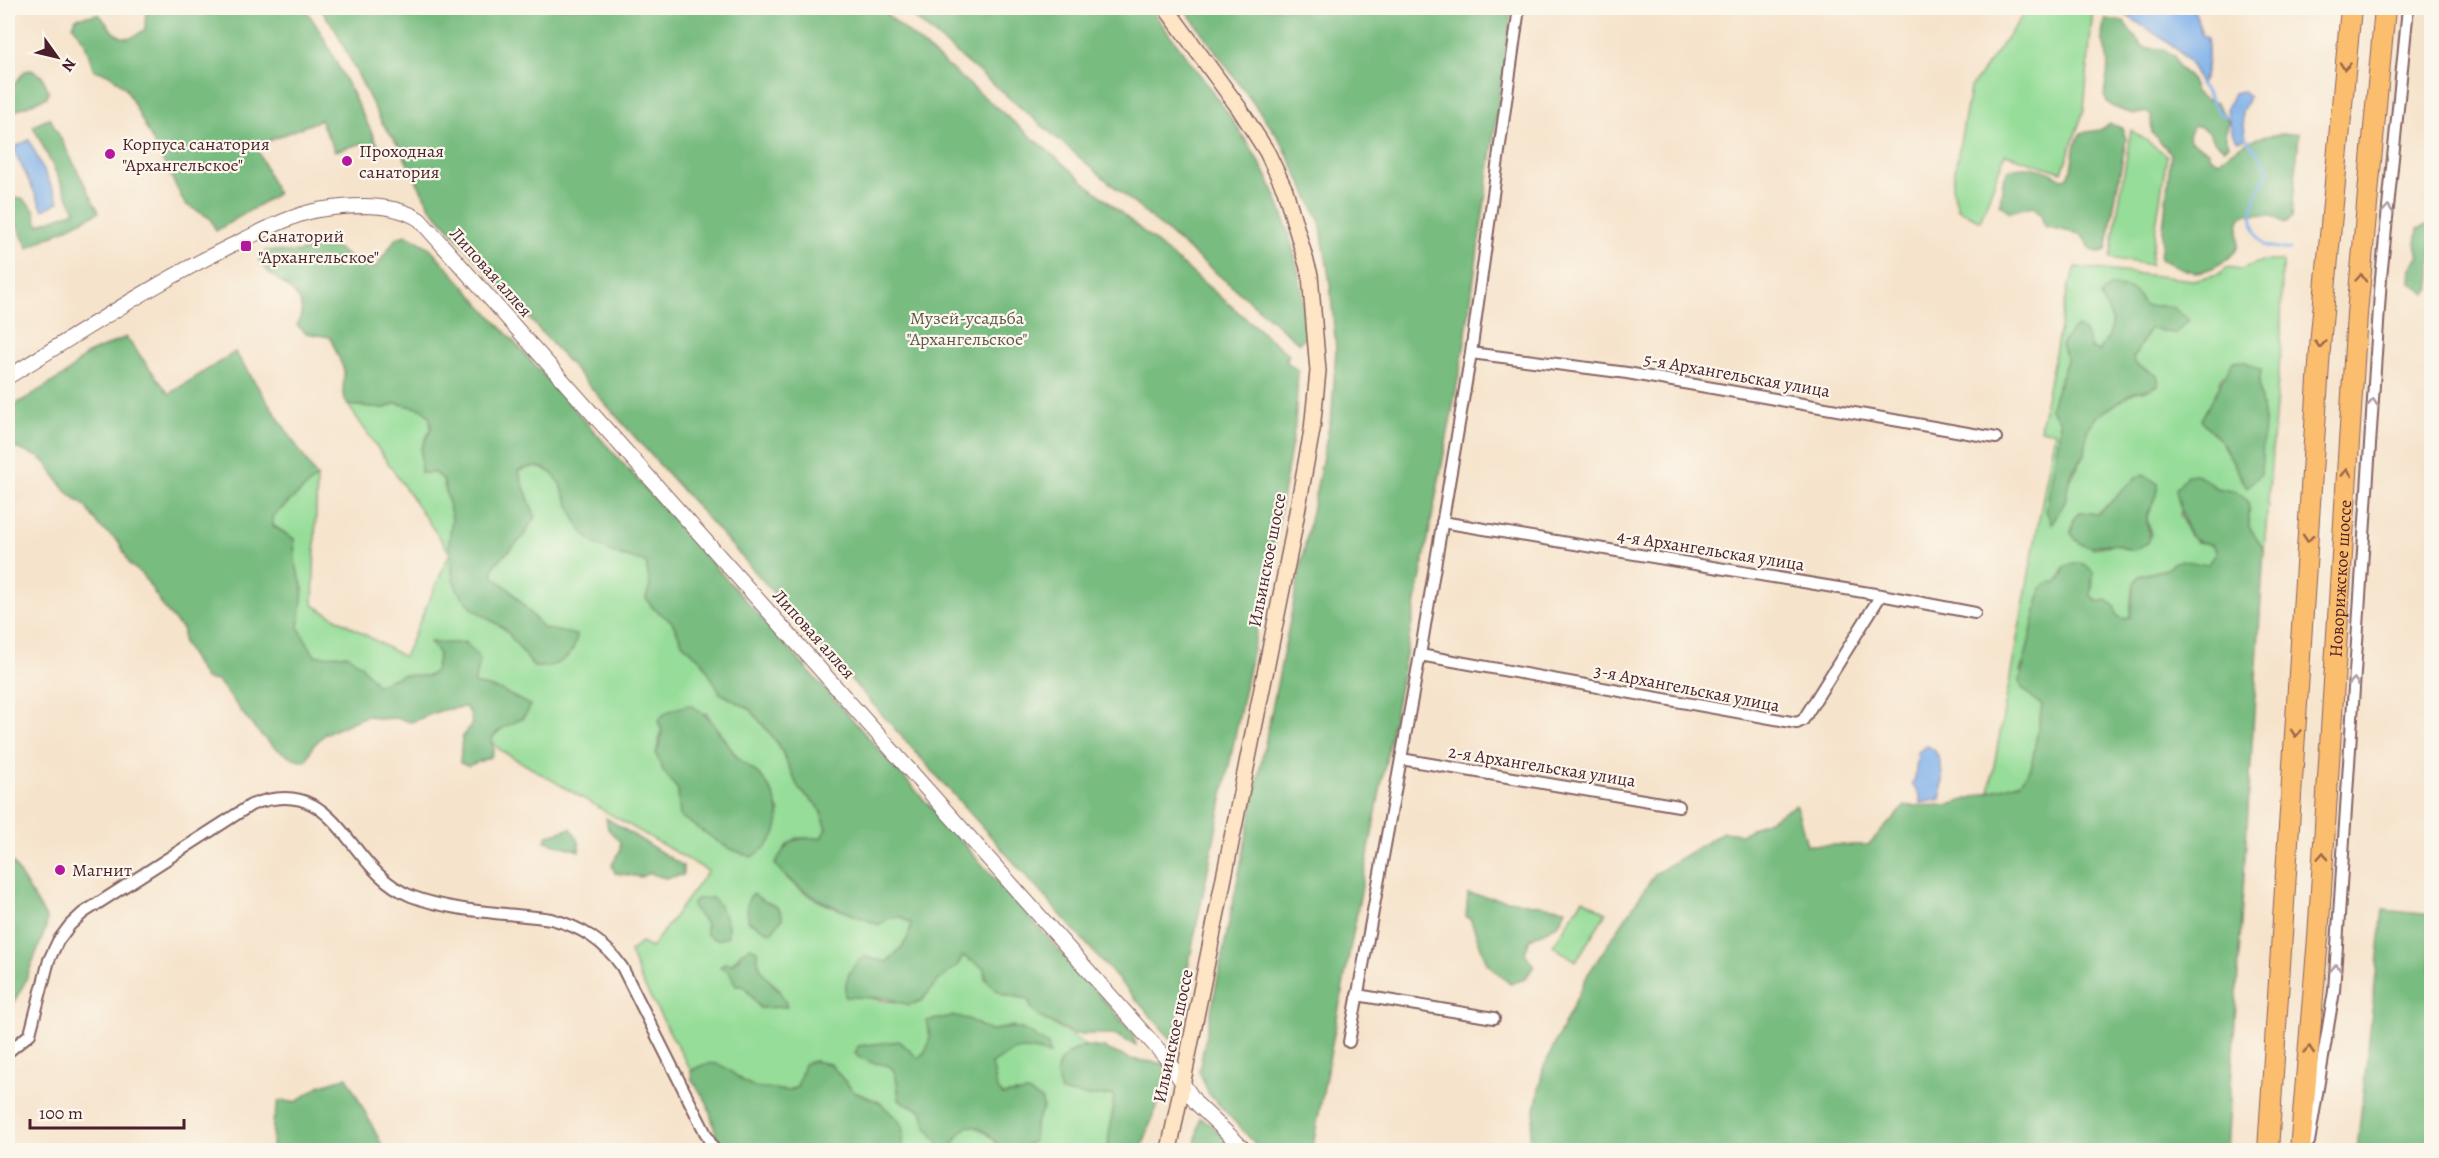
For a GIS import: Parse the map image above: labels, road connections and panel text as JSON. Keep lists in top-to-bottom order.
{
  "streets": {
    "highway": ["Новорижское шоссе"],
    "main road": ["Ильинское шоссе"],
    "street": [
      "Липовая аллея",
      "5-я Архангельская улица",
      "4-я Архангельская улица",
      "3-я Архангельская улица",
      "2-я Архангельская улица"
    ]
  },
  "crossings": [
    ["Липовая аллея", "Ильинское шоссе"],
    ["4-я Архангельская улица", "3-я Архангельская улица"]
  ],
  "parks": ["Музей-усадьба \"Архангельское\""],
  "places": {
    "other": ["Корпуса санатория \"Архангельское\"", "Проходная санатория", "Магнит"],
    "transit": ["Санаторий \"Архангельское\""]
  },
  "scale_bar": "100 m",
  "north": "bottom right"
}
